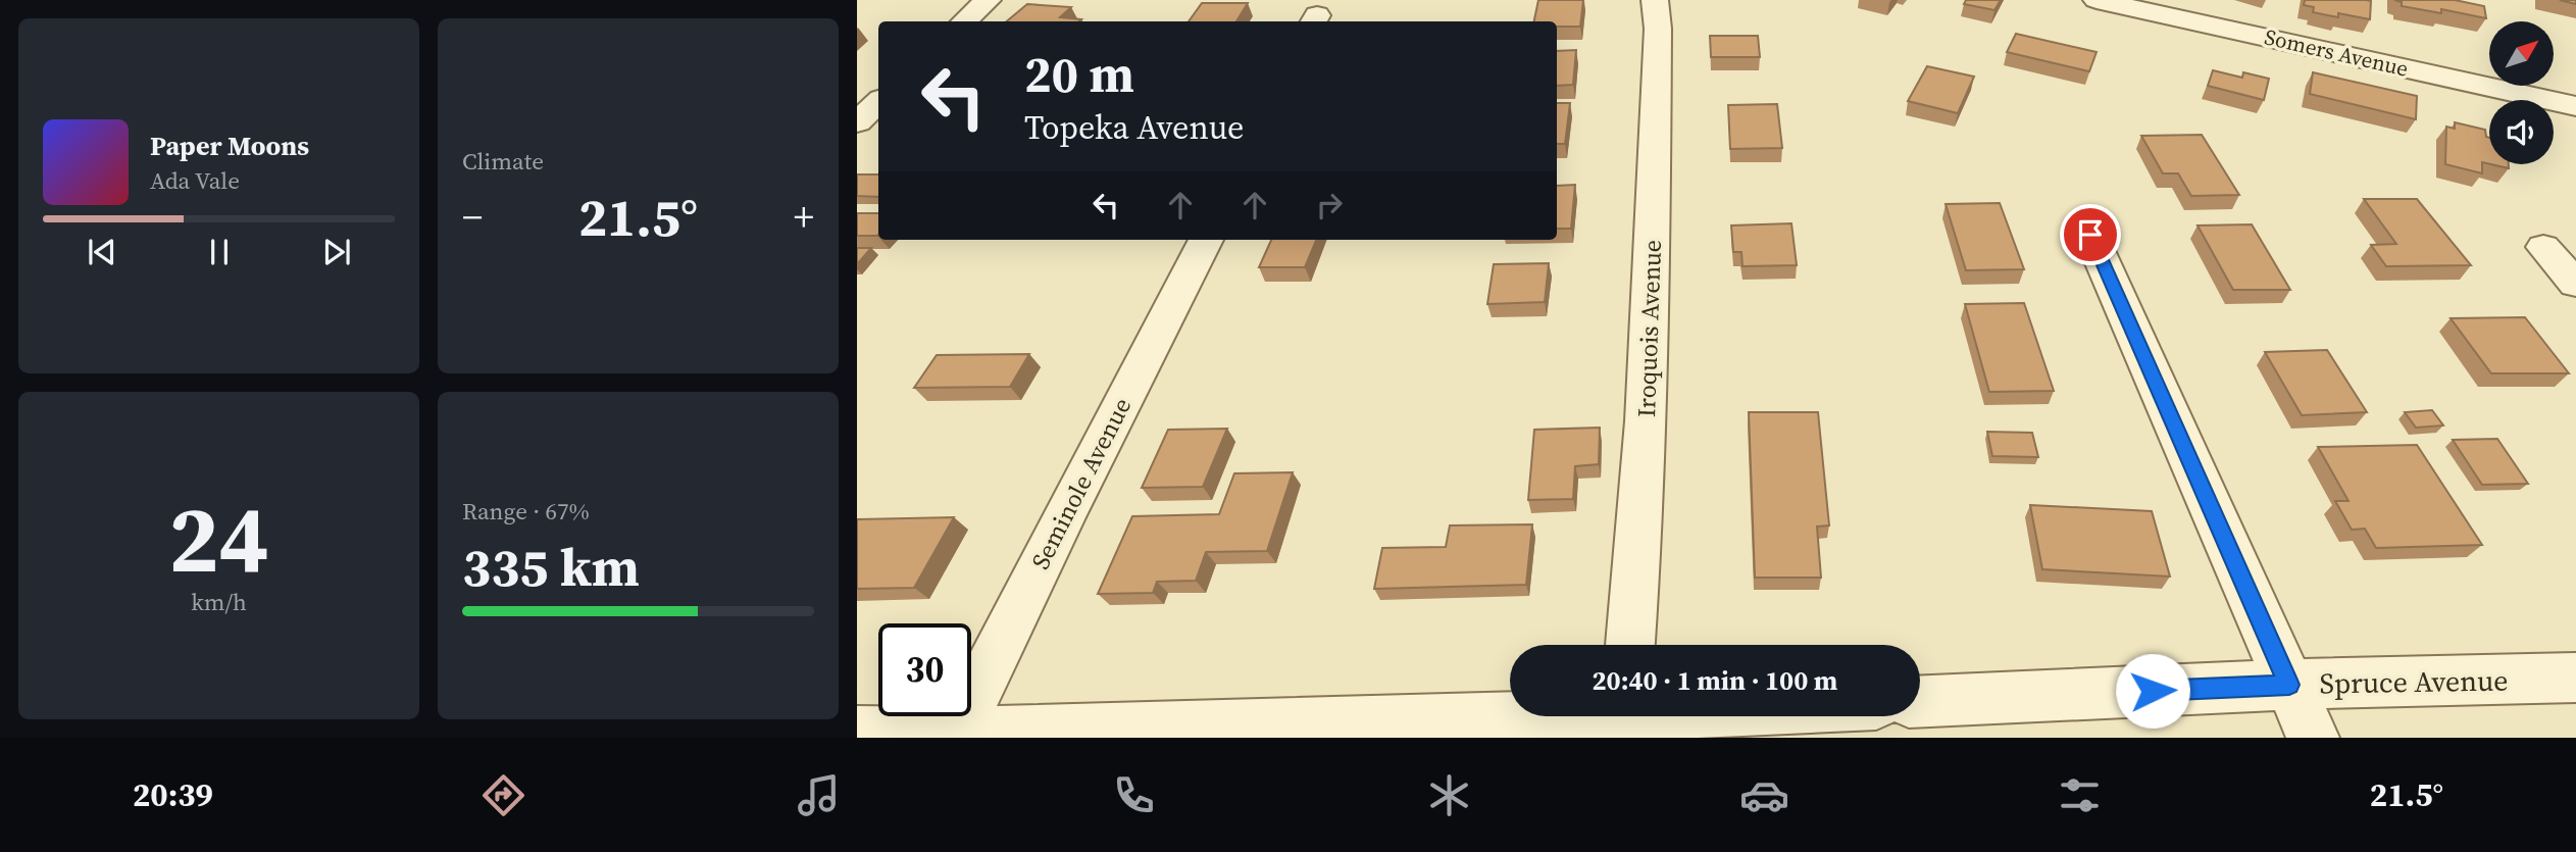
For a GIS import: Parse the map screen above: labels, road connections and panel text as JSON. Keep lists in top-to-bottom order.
{
  "streets": {
    "street": [
      "Somers Avenue",
      "Iroquois Avenue",
      "Seminole Avenue",
      "Spruce Avenue"
    ]
  },
  "north": "top right",
  "page": {
    "tile": [
      "Climate",
      ["24", "km/h"],
      ["Range · 67%", "335 km"]
    ],
    "turn": ["20 m", "Topeka Avenue"],
    "song": ["Paper Moons", "Ada Vale"],
    "heat": ["−", "21.5°", "+"],
    "limit": "30",
    "trip": "20:40 · 1 min · 100 m",
    "tabs": ["20:39", "21.5°"]
  }
}
